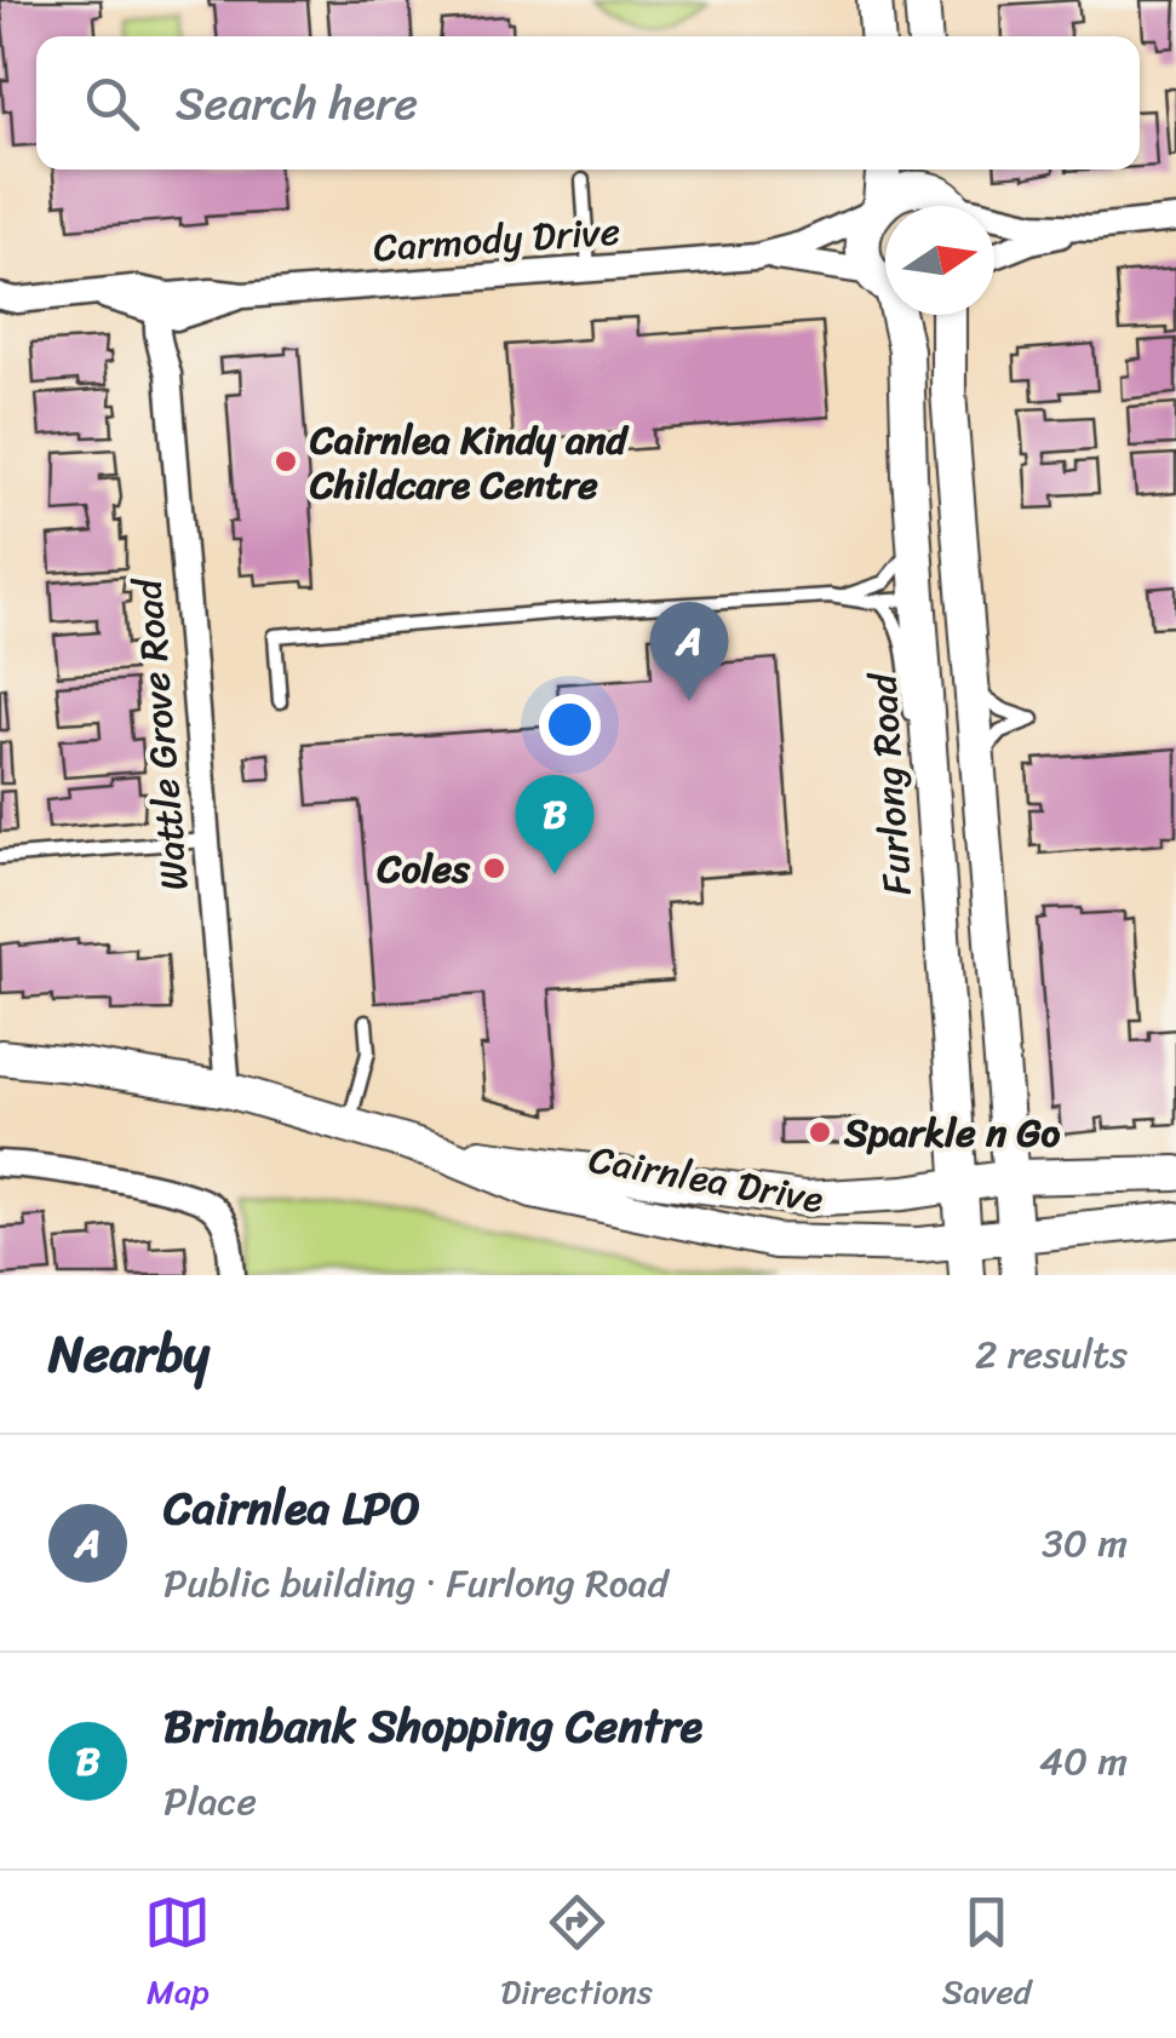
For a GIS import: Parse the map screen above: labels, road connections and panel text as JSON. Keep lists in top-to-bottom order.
{
  "streets": {
    "main road": ["Furlong Road", "Cairnlea Drive"],
    "street": ["Carmody Drive", "Wattle Grove Road"]
  },
  "crossings": [
    ["Carmody Drive", "Wattle Grove Road"],
    ["Carmody Drive", "Furlong Road"],
    ["Wattle Grove Road", "Cairnlea Drive"],
    ["Furlong Road", "Cairnlea Drive"]
  ],
  "places": ["Cairnlea Kindy and Childcare Centre", "Coles", "Sparkle n Go"],
  "north": "right",
  "page": {
    "search": "Search here",
    "pins": ["A", "B"],
    "heading": ["Nearby", "2 results"],
    "list": [
      {
        "mark": "A",
        "name": "Cairnlea LPO",
        "note": "Public building · Furlong Road",
        "value": "30 m"
      },
      {
        "mark": "B",
        "name": "Brimbank Shopping Centre",
        "note": "Place",
        "value": "40 m"
      }
    ],
    "nav": ["Map", "Directions", "Saved"]
  }
}
